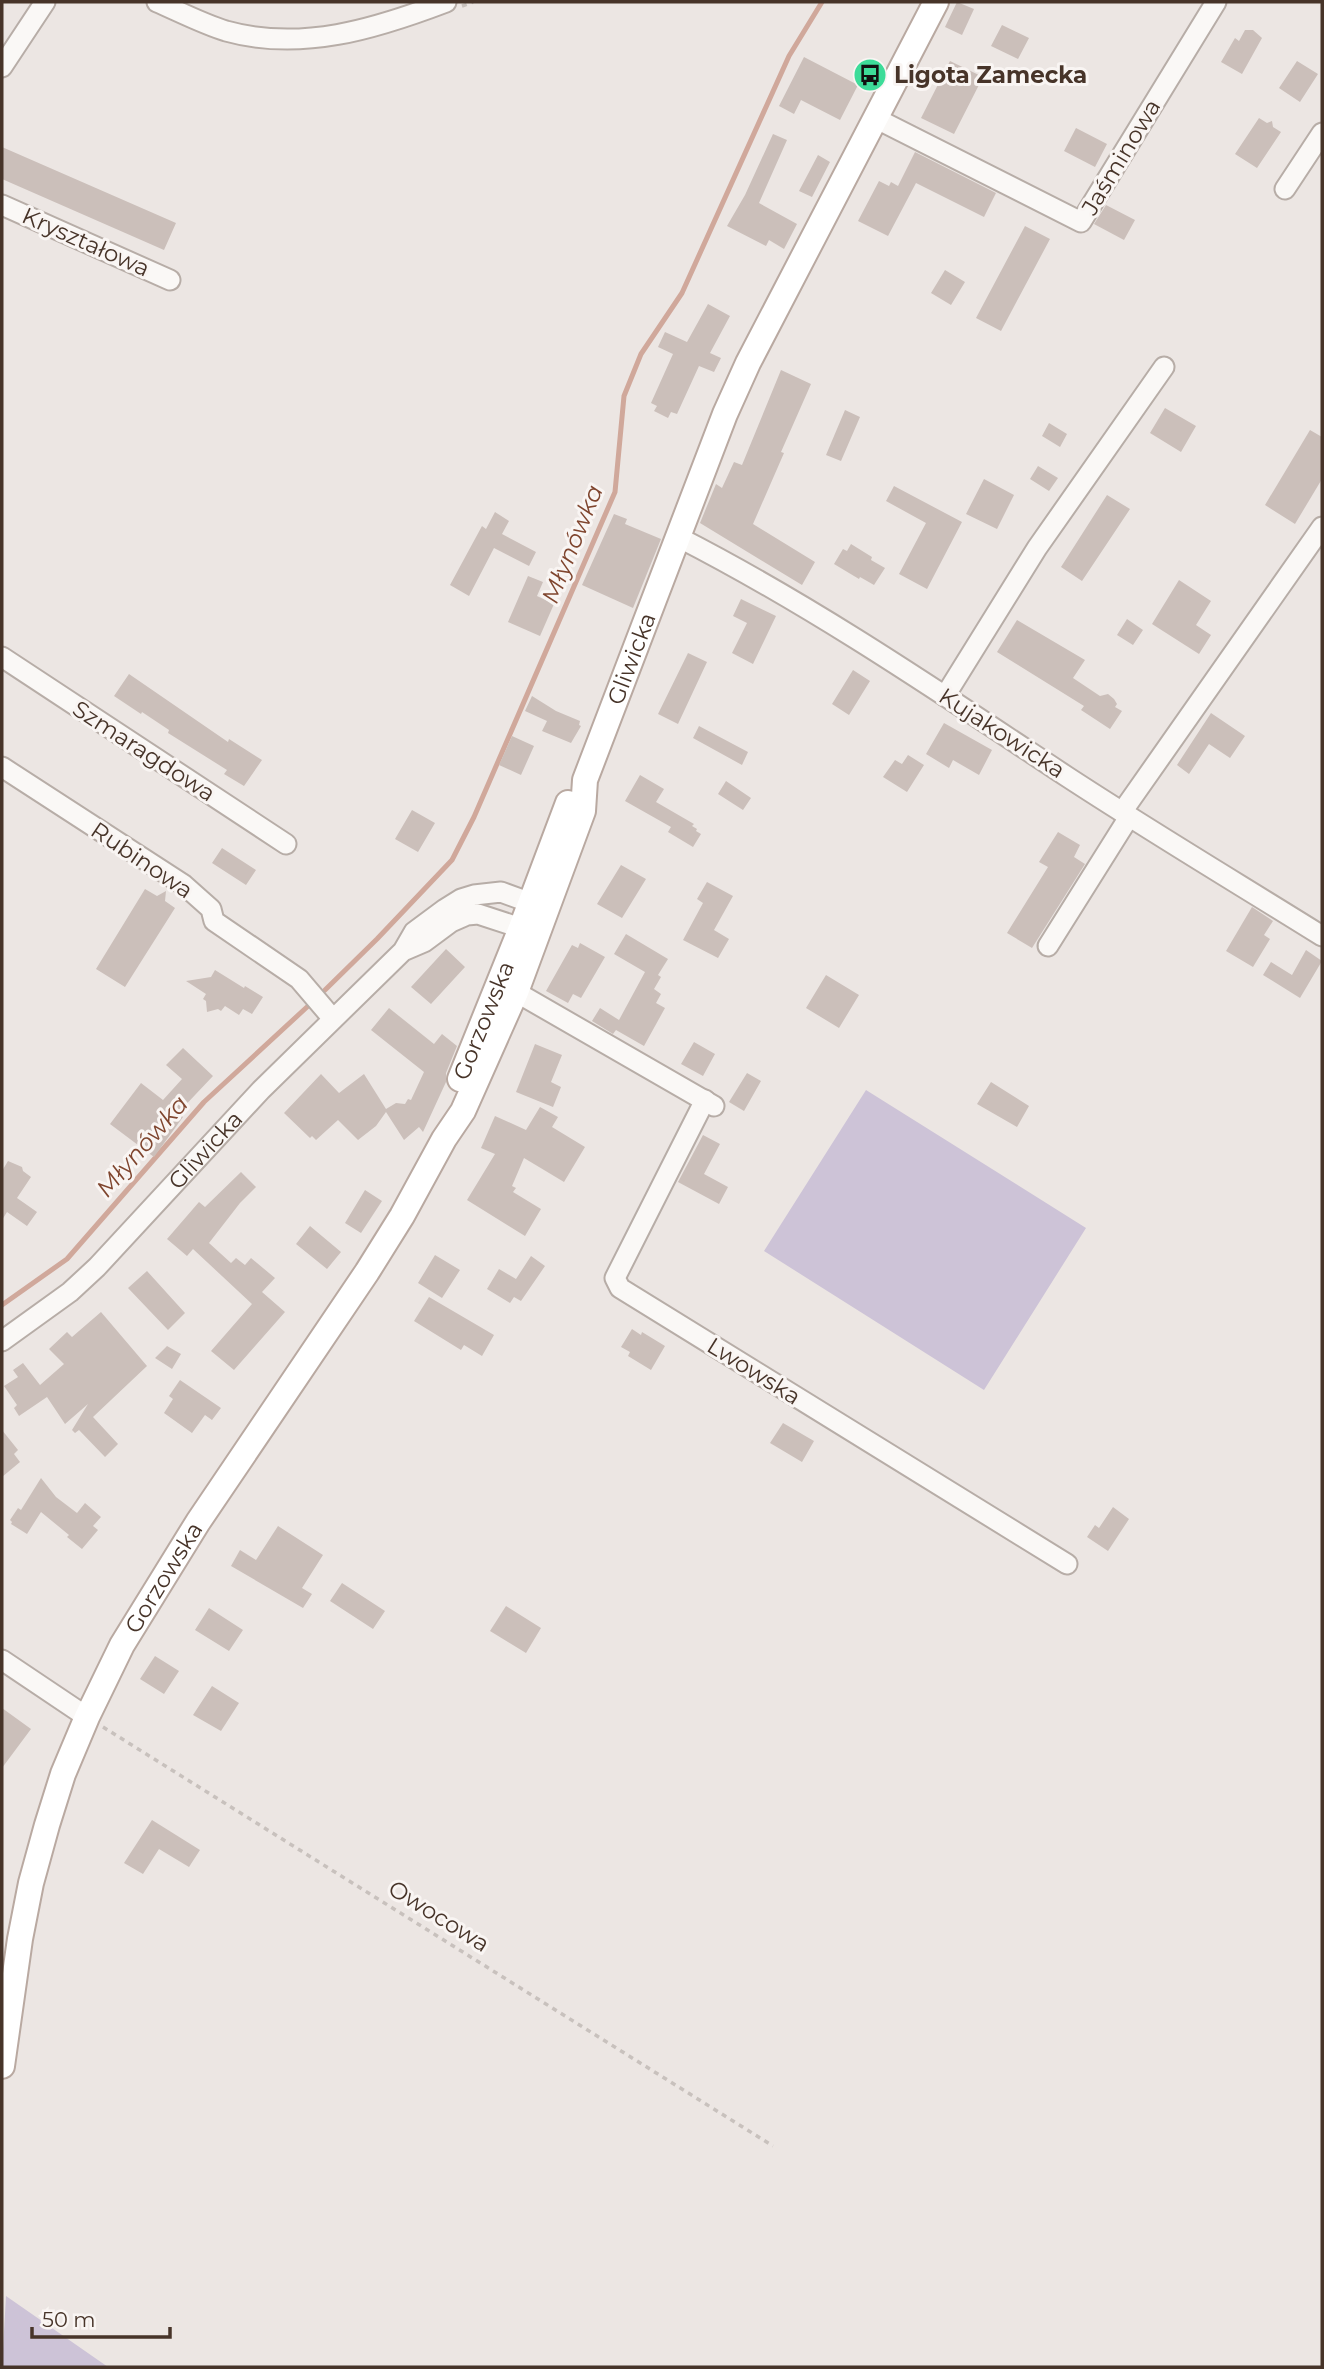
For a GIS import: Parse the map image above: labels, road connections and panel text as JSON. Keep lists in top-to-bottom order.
{
  "streets": {
    "main road": ["Gliwicka", "Gorzowska"],
    "street": [
      "Jaśminowa",
      "Kryształowa",
      "Kujakowicka",
      "Szmaragdowa",
      "Rubinowa",
      "Lwowska"
    ],
    "path": ["Owocowa"]
  },
  "crossings": [
    ["Gliwicka", "Kujakowicka"],
    ["Gliwicka", "Rubinowa"],
    ["Gliwicka", "Gorzowska"],
    ["Gorzowska", "Lwowska"],
    ["Gorzowska", "Owocowa"]
  ],
  "water": ["Młynówka"],
  "places": {
    "bus stop": ["Ligota Zamecka"]
  },
  "scale_bar": "50 m"
}
